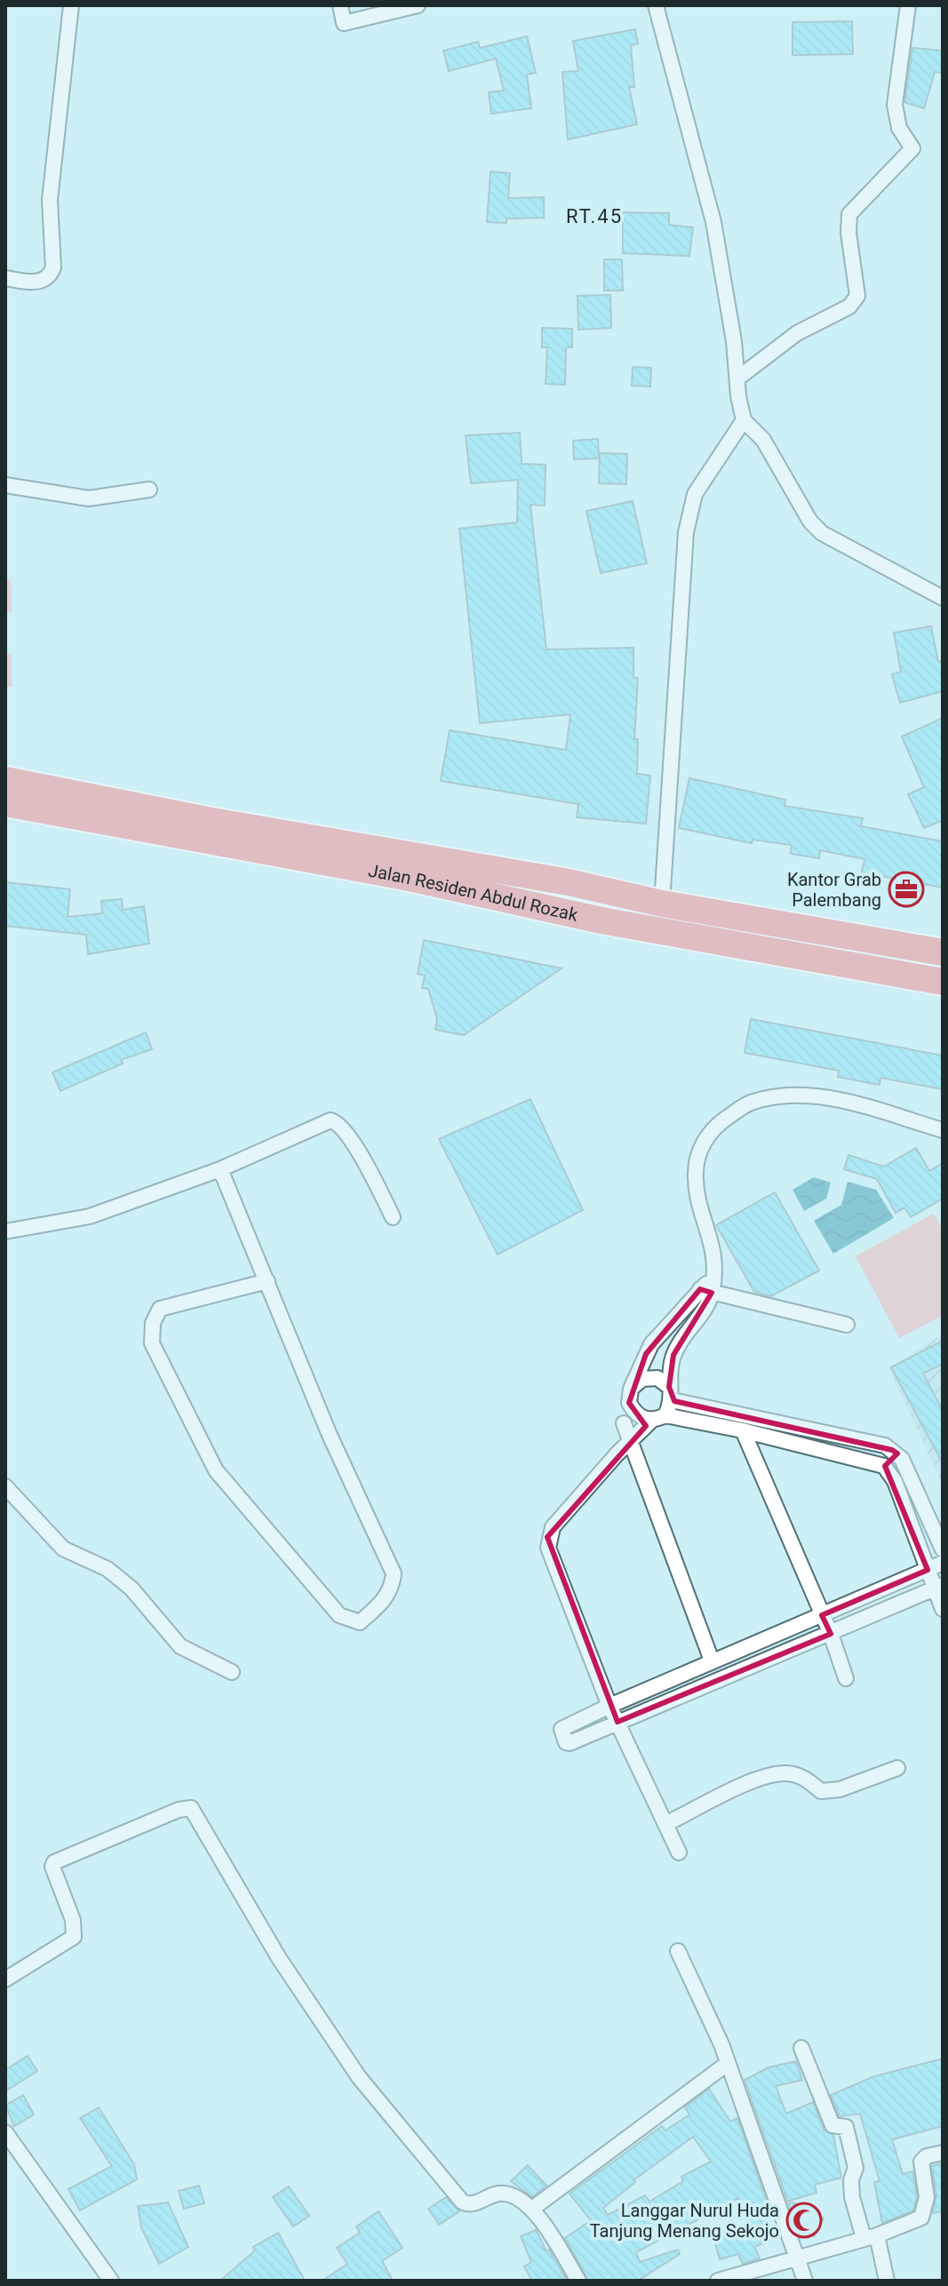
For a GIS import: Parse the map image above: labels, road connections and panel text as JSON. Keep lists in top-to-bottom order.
{
  "streets": {
    "highway": ["Jalan Residen Abdul Rozak"]
  },
  "districts": ["RT.45"],
  "places": {
    "office": ["Kantor Grab Palembang"],
    "mosque": ["Langgar Nurul Huda Tanjung Menang Sekojo"]
  }
}
